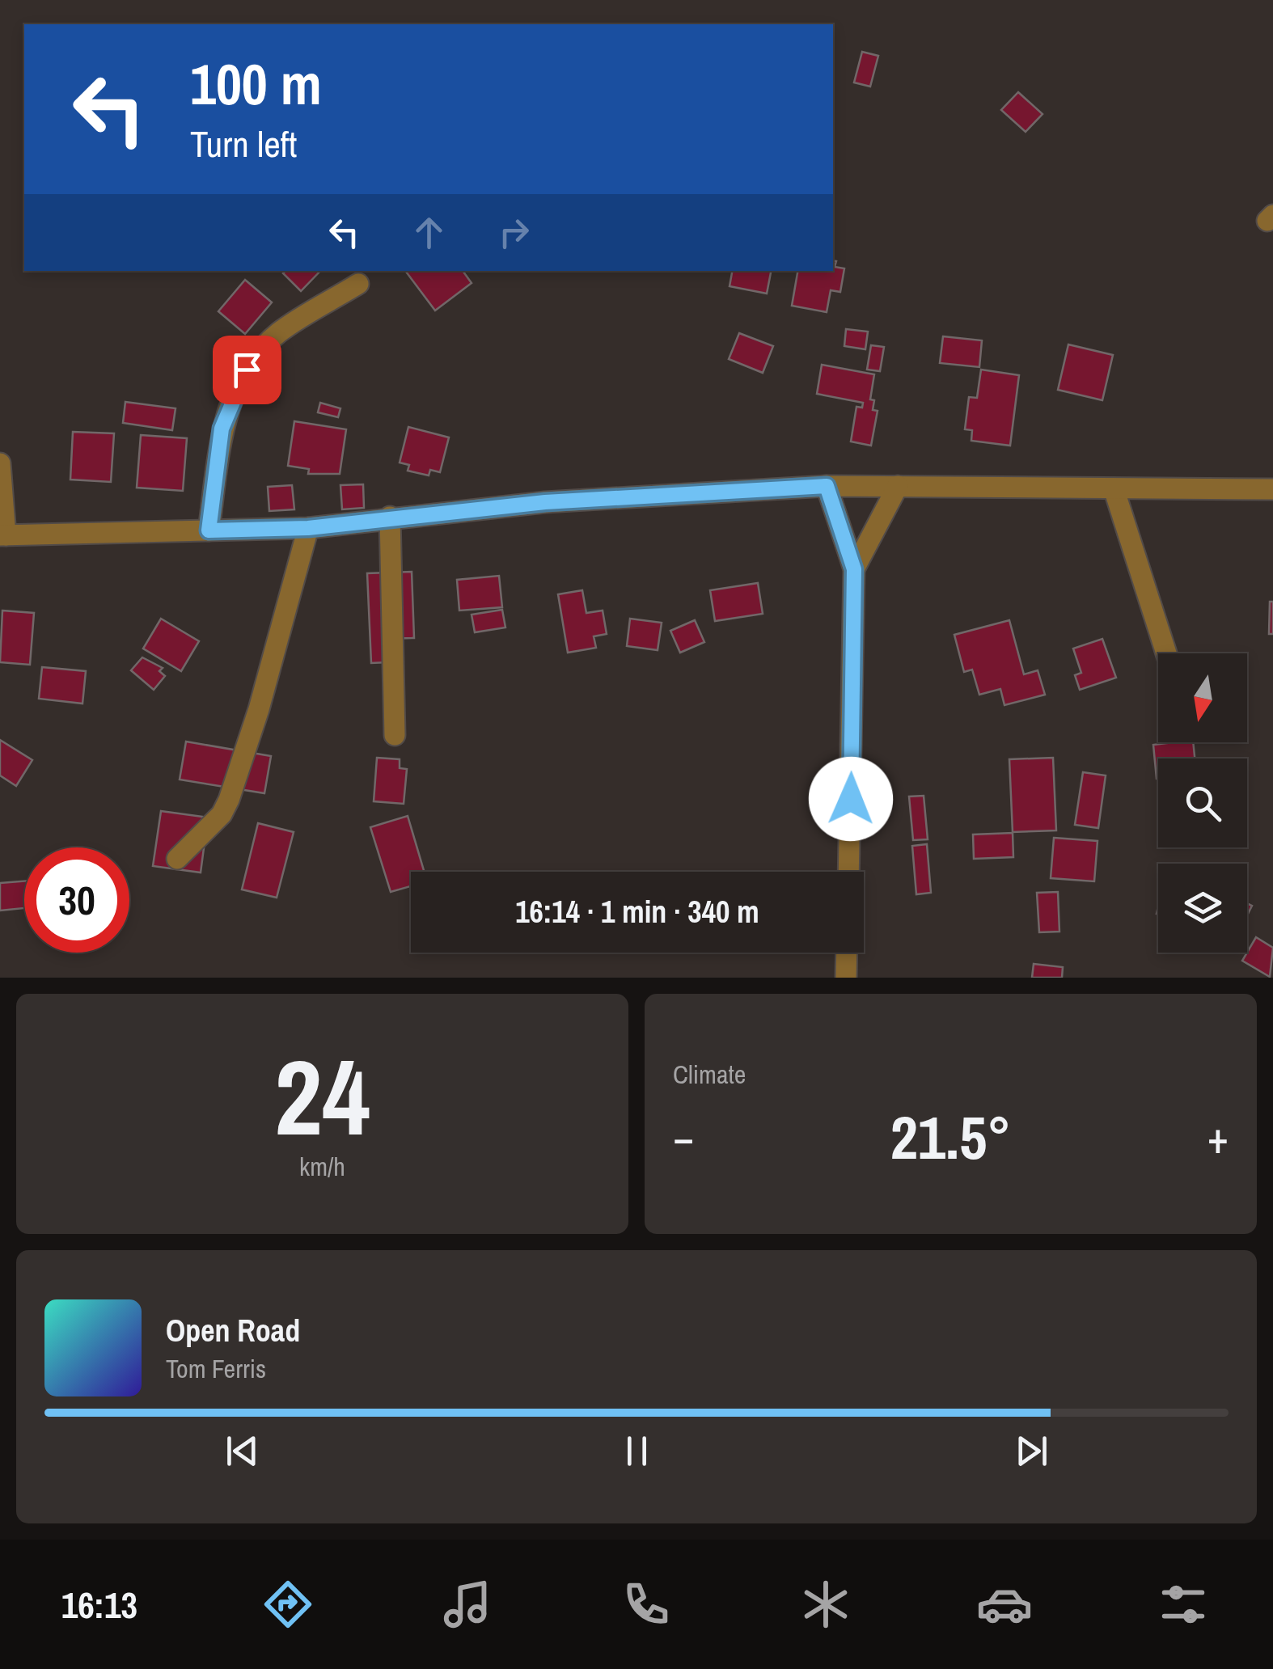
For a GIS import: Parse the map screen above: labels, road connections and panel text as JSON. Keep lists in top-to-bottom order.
{
  "north": "bottom",
  "page": {
    "turn": ["100 m", "Turn left"],
    "limit": "30",
    "trip": "16:14 · 1 min · 340 m",
    "tile": [
      ["24", "km/h"],
      "Climate"
    ],
    "heat": ["−", "21.5°", "+"],
    "song": ["Open Road", "Tom Ferris"],
    "tabs": "16:13"
  }
}
